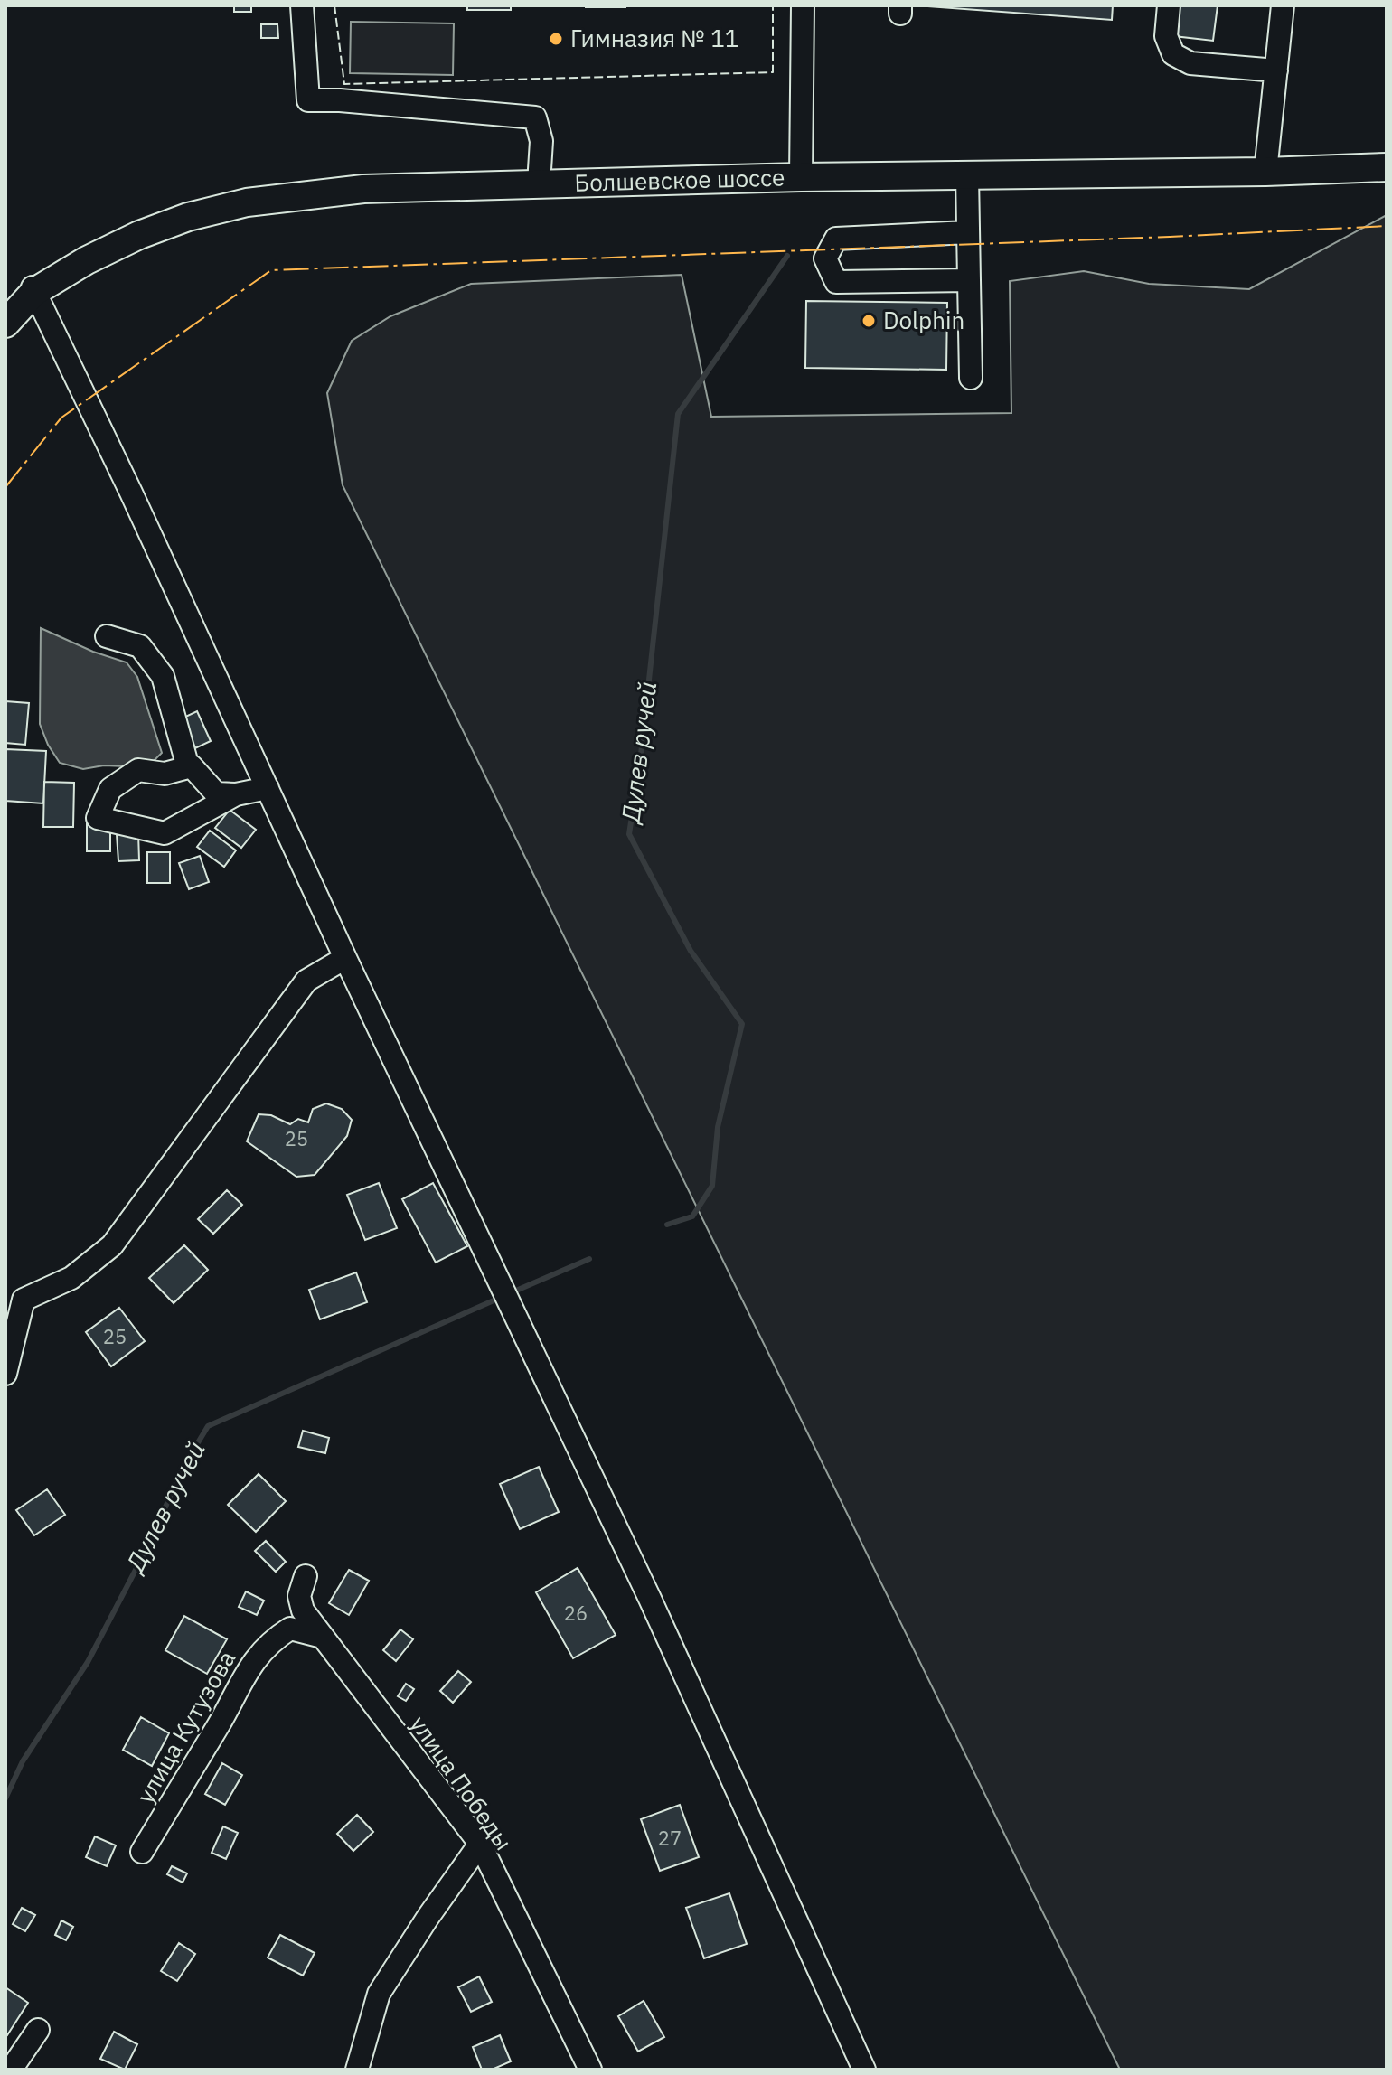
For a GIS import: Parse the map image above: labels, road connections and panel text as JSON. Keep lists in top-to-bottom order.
{
  "streets": {
    "main road": ["Болшевское шоссе"],
    "street": ["улица Кутузова", "улица Победы"]
  },
  "crossings": [
    ["улица Кутузова", "улица Победы"]
  ],
  "water": ["Дулев ручей"],
  "places": ["Гимназия № 11", "Dolphin"],
  "house_numbers": [
    "25",
    "25",
    "26",
    "27"
  ]
}
